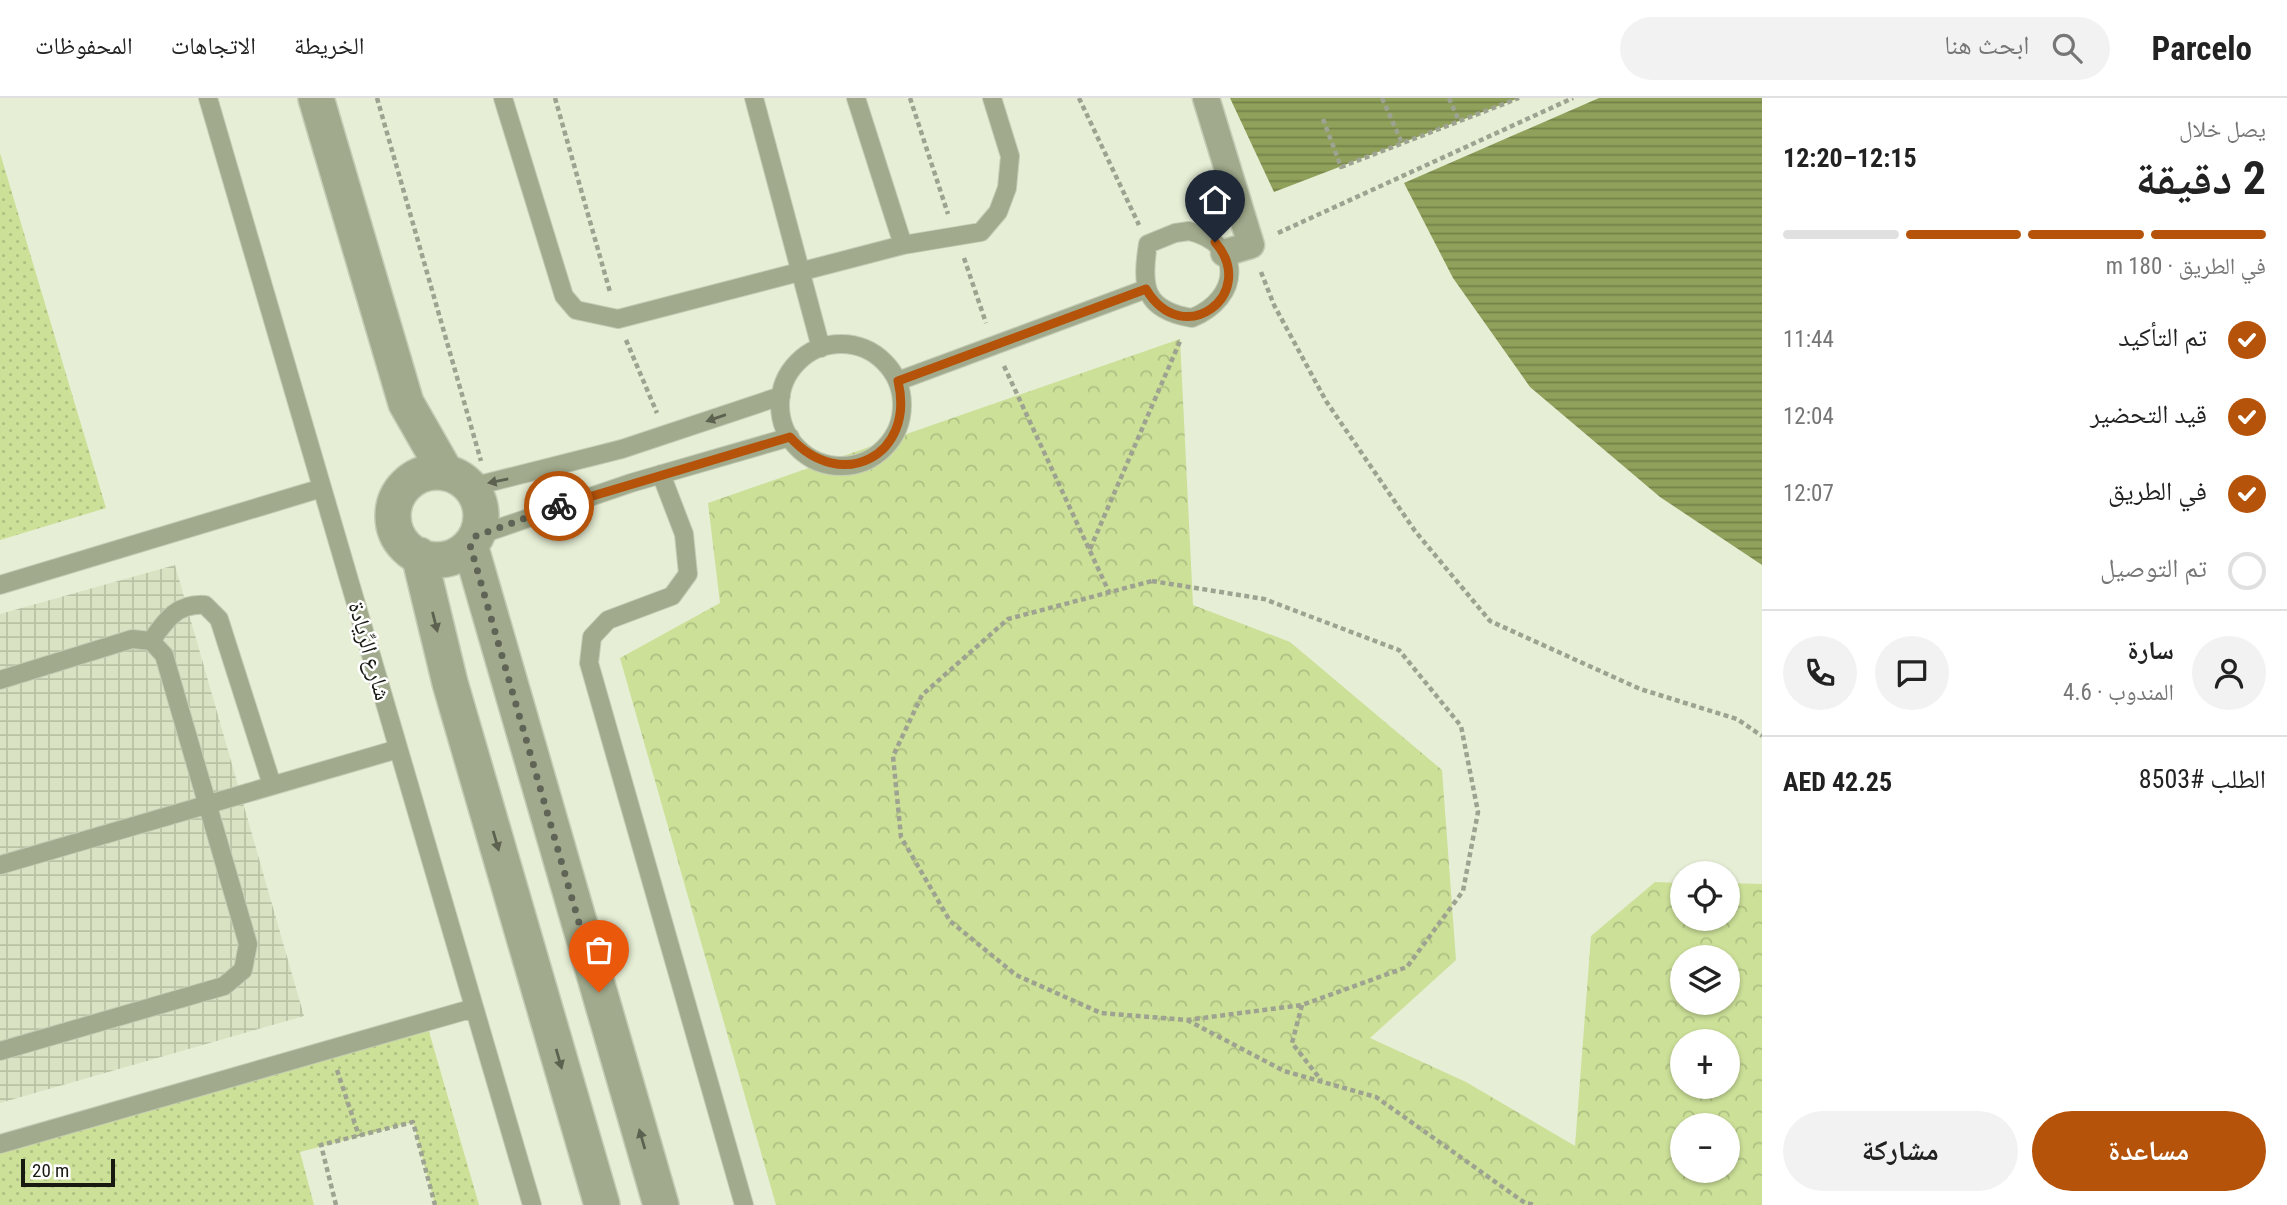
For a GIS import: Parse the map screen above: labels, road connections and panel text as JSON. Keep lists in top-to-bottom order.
{
  "streets": {
    "lane": ["شارع الرِّيادة"]
  },
  "scale_bar": "20 m",
  "page": {
    "header": "Parcelo",
    "search": "ابحث هنا",
    "nav": ["الخريطة", "الاتجاهات", "المحفوظات"],
    "heading": ["2 دقيقة", "يصل خلال", "12:15–12:20"],
    "panel": [
      "سارة",
      "المندوب · 4.6",
      "الطلب #8503",
      "AED 42.25"
    ],
    "bar": "في الطريق · 180 m",
    "list": [
      ["تم التأكيد", "11:44"],
      ["قيد التحضير", "12:04"],
      ["في الطريق", "12:07"],
      "تم التوصيل"
    ],
    "map_buttons": ["+", "−"],
    "buttons": ["مساعدة", "مشاركة"],
    "scale": "20 m"
  }
}
